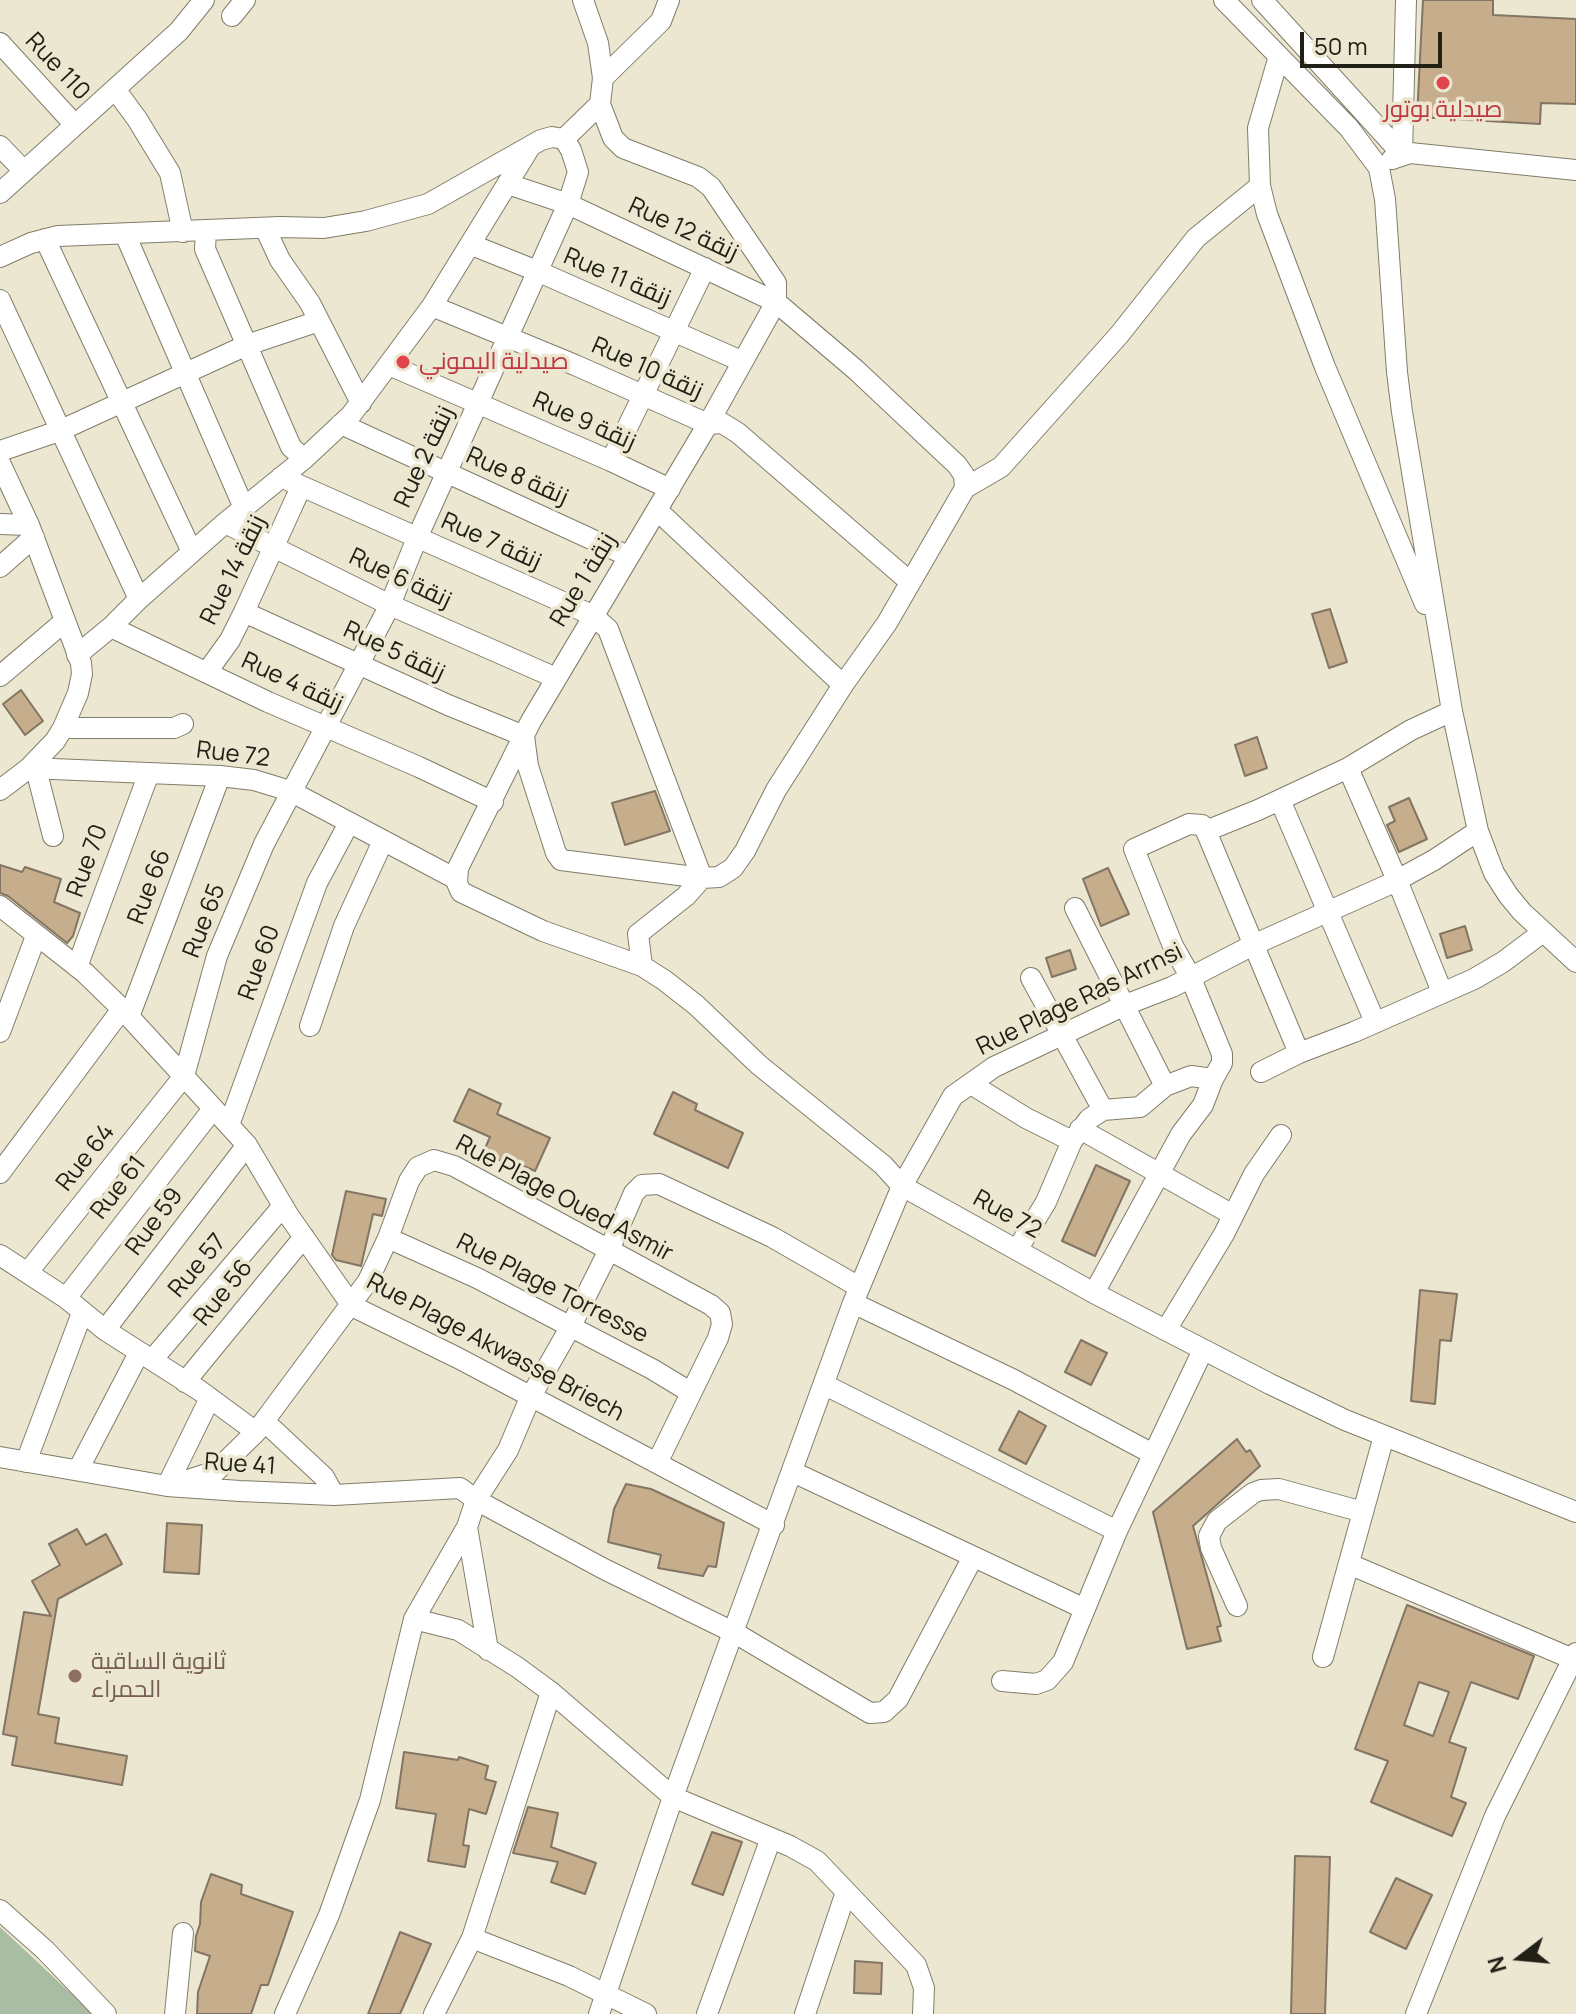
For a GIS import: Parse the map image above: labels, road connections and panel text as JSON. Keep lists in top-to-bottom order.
{
  "streets": {
    "street": [
      "Rue 110",
      "Rue 12 زنقة",
      "Rue 11 زنقة",
      "Rue 10 زنقة",
      "Rue 9 زنقة",
      "Rue 2 زنقة",
      "Rue 8 زنقة",
      "Rue 7 زنقة",
      "Rue 14 زنقة",
      "Rue 6 زنقة",
      "Rue 1 زنقة",
      "Rue 5 زنقة",
      "Rue 4 زنقة",
      "Rue 72",
      "Rue 70",
      "Rue 66",
      "Rue 65",
      "Rue 60",
      "Rue Plage Ras Arrnsi",
      "Rue 64",
      "Rue 61",
      "Rue Plage Oued Asmir",
      "Rue 59",
      "Rue 57",
      "Rue Plage Torresse",
      "Rue 56",
      "Rue Plage Akwasse Briech",
      "Rue 41"
    ]
  },
  "crossings": [
    ["Rue 12 زنقة", "Rue 2 زنقة"],
    ["Rue 12 زنقة", "Rue 1 زنقة"],
    ["Rue 11 زنقة", "Rue 2 زنقة"],
    ["Rue 11 زنقة", "Rue 1 زنقة"],
    ["Rue 10 زنقة", "Rue 2 زنقة"],
    ["Rue 10 زنقة", "Rue 1 زنقة"],
    ["Rue 9 زنقة", "Rue 2 زنقة"],
    ["Rue 9 زنقة", "Rue 1 زنقة"],
    ["Rue 2 زنقة", "Rue 8 زنقة"],
    ["Rue 2 زنقة", "Rue 7 زنقة"],
    ["Rue 2 زنقة", "Rue 6 زنقة"],
    ["Rue 2 زنقة", "Rue 5 زنقة"],
    ["Rue 2 زنقة", "Rue 4 زنقة"],
    ["Rue 2 زنقة", "Rue 72"],
    ["Rue 2 زنقة", "Rue 65"],
    ["Rue 8 زنقة", "Rue 1 زنقة"],
    ["Rue 7 زنقة", "Rue 14 زنقة"],
    ["Rue 7 زنقة", "Rue 1 زنقة"],
    ["Rue 14 زنقة", "Rue 6 زنقة"],
    ["Rue 14 زنقة", "Rue 5 زنقة"],
    ["Rue 14 زنقة", "Rue 4 زنقة"],
    ["Rue 6 زنقة", "Rue 1 زنقة"],
    ["Rue 1 زنقة", "Rue 5 زنقة"],
    ["Rue 1 زنقة", "Rue 4 زنقة"],
    ["Rue 1 زنقة", "Rue 72"],
    ["Rue 72", "Rue 70"],
    ["Rue 72", "Rue 66"],
    ["Rue 72", "Rue 65"],
    ["Rue 72", "Rue 60"],
    ["Rue 72", "Rue Plage Ras Arrnsi"],
    ["Rue 70", "Rue Plage Akwasse Briech"],
    ["Rue 66", "Rue Plage Akwasse Briech"],
    ["Rue 65", "Rue 64"],
    ["Rue 65", "Rue Plage Akwasse Briech"],
    ["Rue 60", "Rue Plage Akwasse Briech"],
    ["Rue Plage Ras Arrnsi", "Rue Plage Akwasse Briech"],
    ["Rue Plage Ras Arrnsi", "Rue 41"],
    ["Rue 64", "Rue Plage Akwasse Briech"],
    ["Rue 61", "Rue Plage Akwasse Briech"],
    ["Rue Plage Oued Asmir", "Rue Plage Torresse"],
    ["Rue 59", "Rue Plage Akwasse Briech"],
    ["Rue 57", "Rue Plage Akwasse Briech"],
    ["Rue 56", "Rue Plage Akwasse Briech"]
  ],
  "places": ["صيدلية بوتور", "صيدلية اليموني", "ثانوية الساقية الحمراء"],
  "scale_bar": "50 m",
  "north": "left"
}
